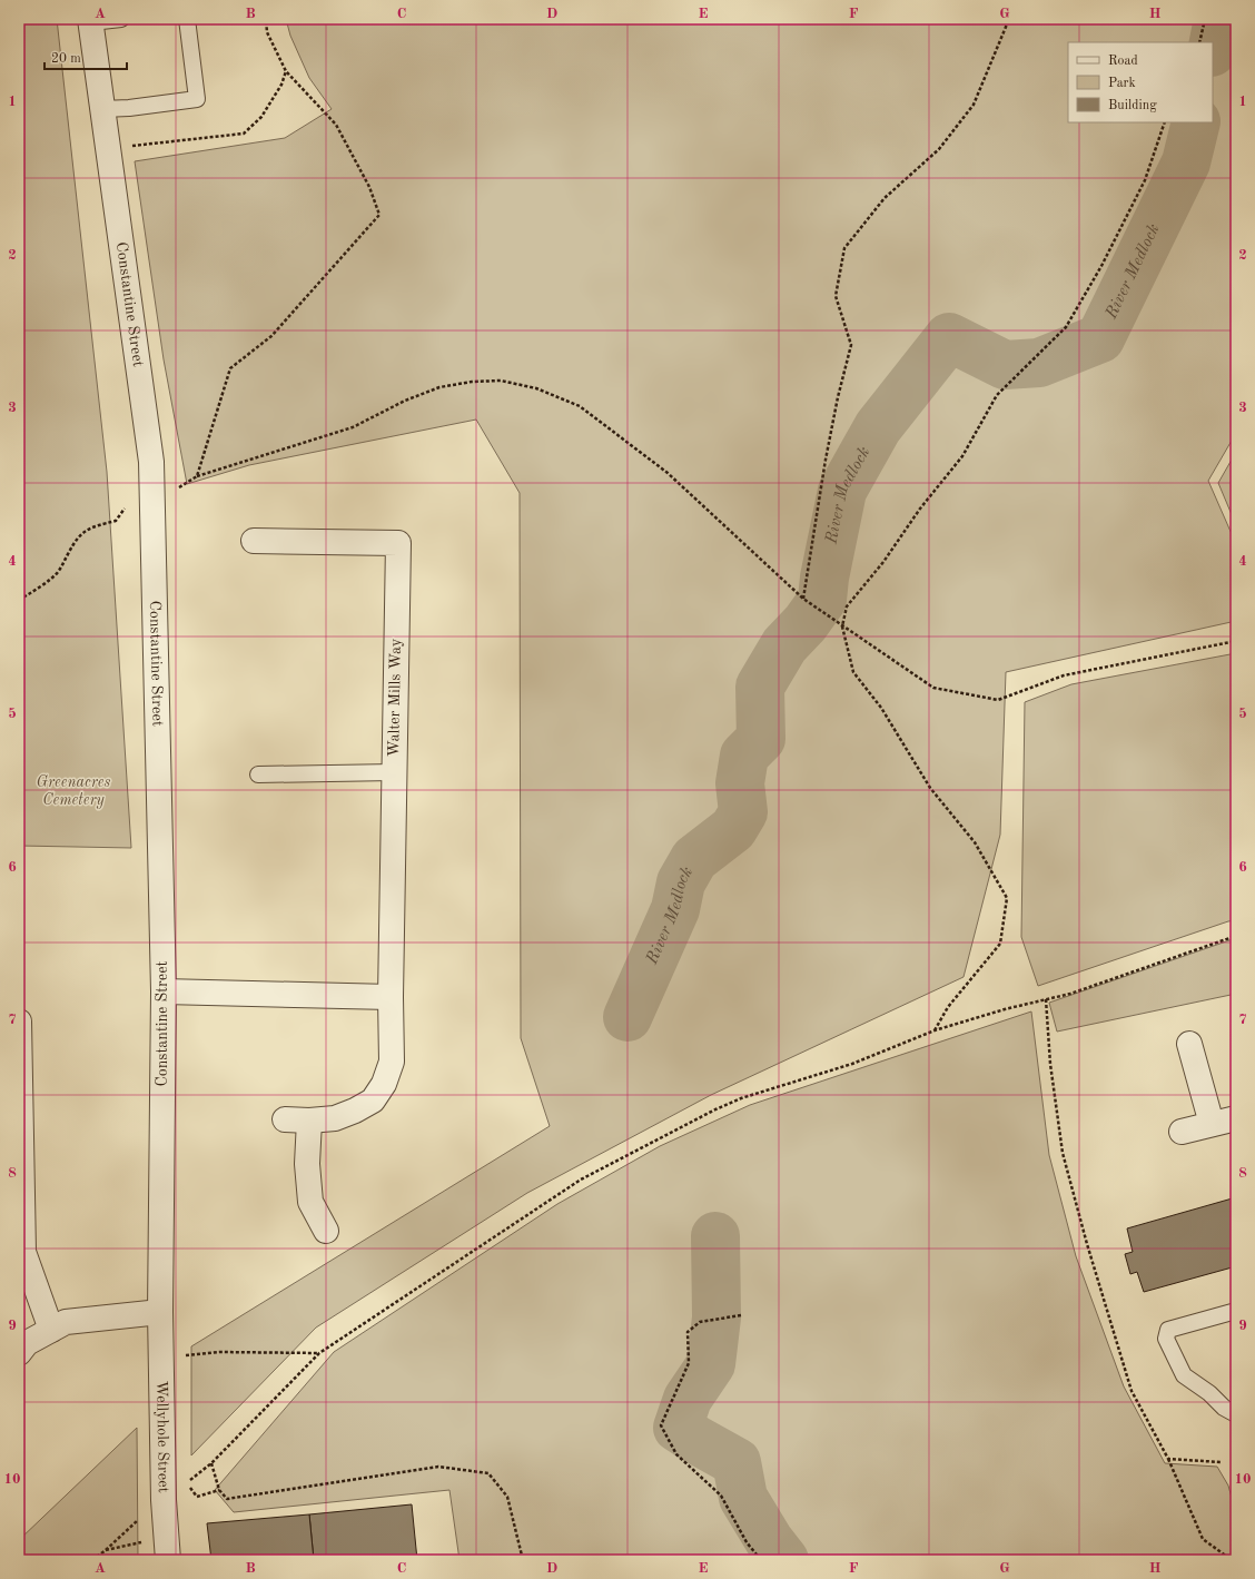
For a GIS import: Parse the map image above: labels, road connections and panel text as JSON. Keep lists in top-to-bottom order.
{
  "streets": {
    "street": ["Constantine Street", "Walter Mills Way", "Wellyhole Street"]
  },
  "crossings": [
    ["Constantine Street", "Wellyhole Street"]
  ],
  "water": ["River Medlock"],
  "parks": ["Greenacres Cemetery"],
  "legend": ["Road", "Park", "Building"],
  "scale_bar": "20 m",
  "grid": {
    "columns": [
      "A",
      "B",
      "C",
      "D",
      "E",
      "F",
      "G",
      "H"
    ],
    "rows": [
      "1",
      "2",
      "3",
      "4",
      "5",
      "6",
      "7",
      "8",
      "9",
      "10"
    ]
  }
}
